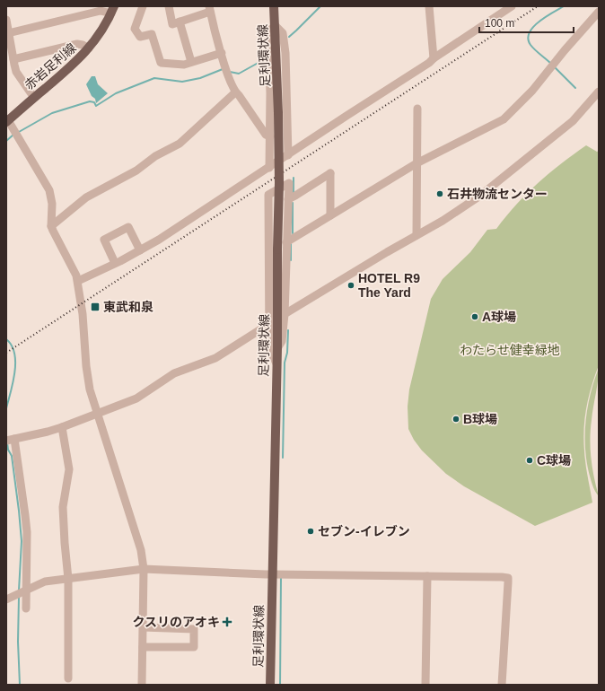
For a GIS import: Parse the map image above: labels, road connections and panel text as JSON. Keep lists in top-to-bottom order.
{
  "streets": {
    "main road": ["足利環状線", "赤岩足利線"]
  },
  "parks": ["わたらせ健幸緑地"],
  "places": {
    "other": [
      "石井物流センター",
      "HOTEL R9 The Yard",
      "A球場",
      "B球場",
      "C球場",
      "セブン-イレブン"
    ],
    "transit": ["東武和泉"],
    "health": ["クスリのアオキ"]
  },
  "scale_bar": "100 m"
}
